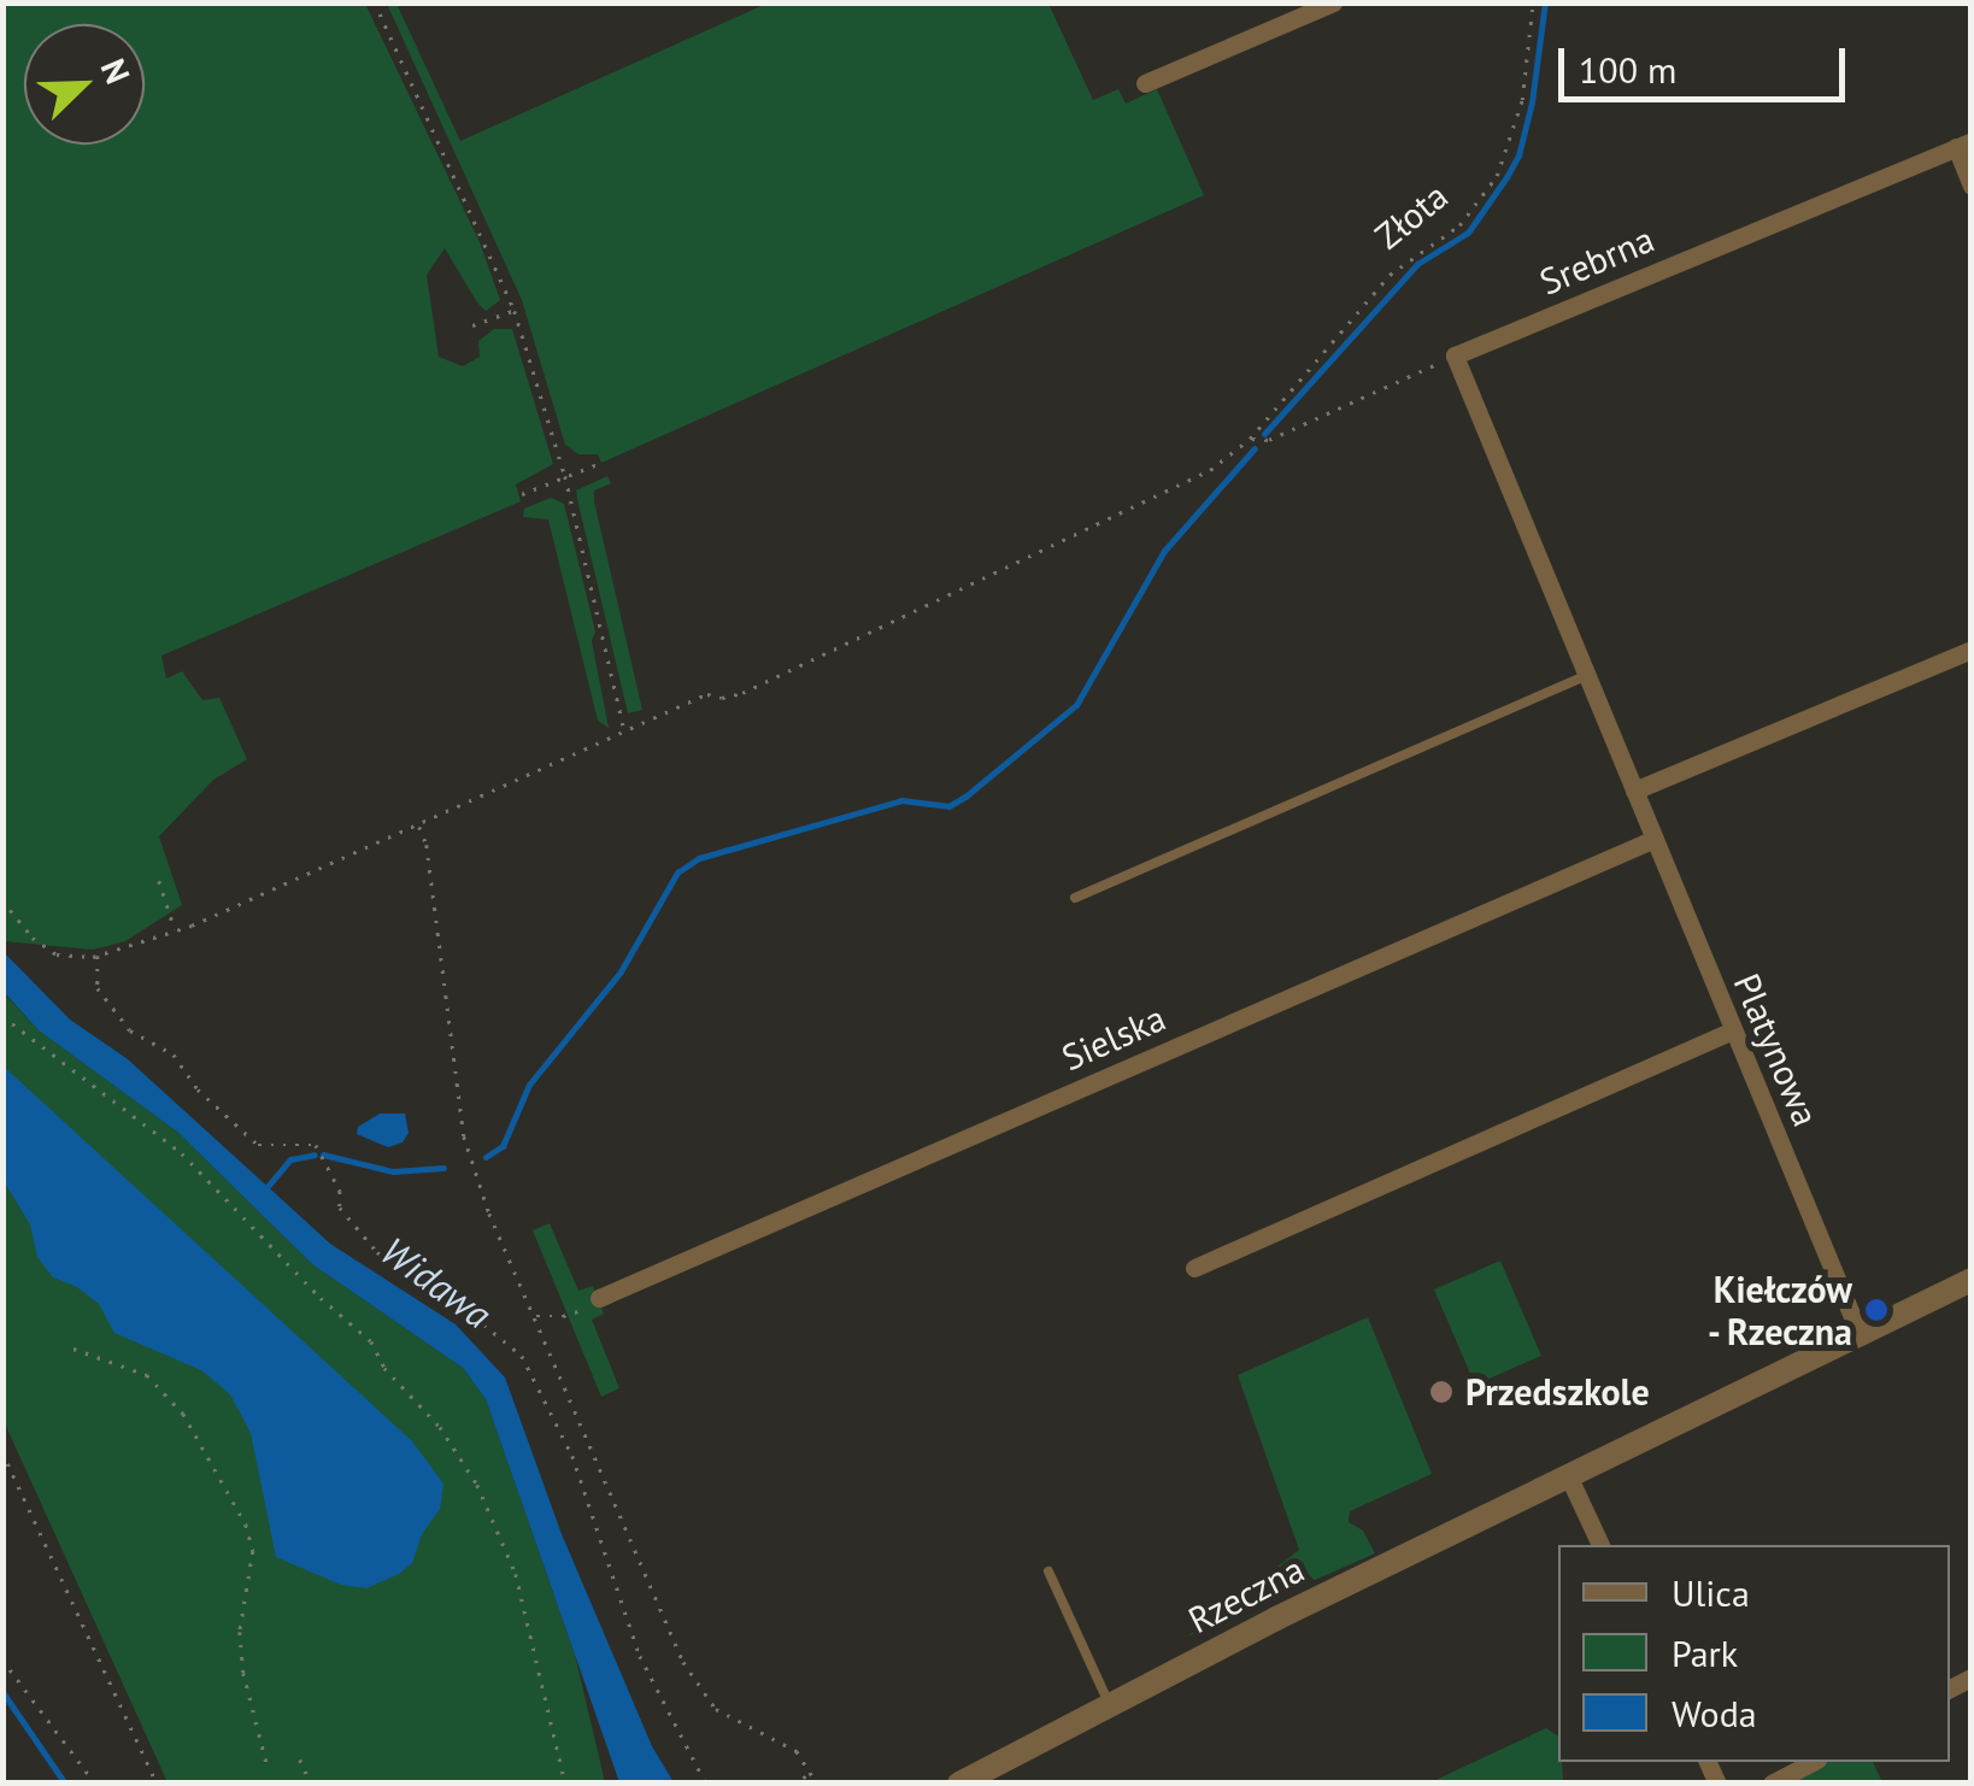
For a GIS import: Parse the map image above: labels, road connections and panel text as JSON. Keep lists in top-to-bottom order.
{
  "streets": {
    "street": [
      "Srebrna",
      "Sielska",
      "Platynowa",
      "Rzeczna"
    ],
    "path": ["Złota"]
  },
  "crossings": [
    ["Srebrna", "Platynowa"],
    ["Sielska", "Platynowa"],
    ["Platynowa", "Rzeczna"]
  ],
  "water": ["Widawa"],
  "places": ["Kiełczów - Rzeczna", "Przedszkole"],
  "legend": ["Ulica", "Park", "Woda"],
  "scale_bar": "100 m",
  "north": "top right"
}
